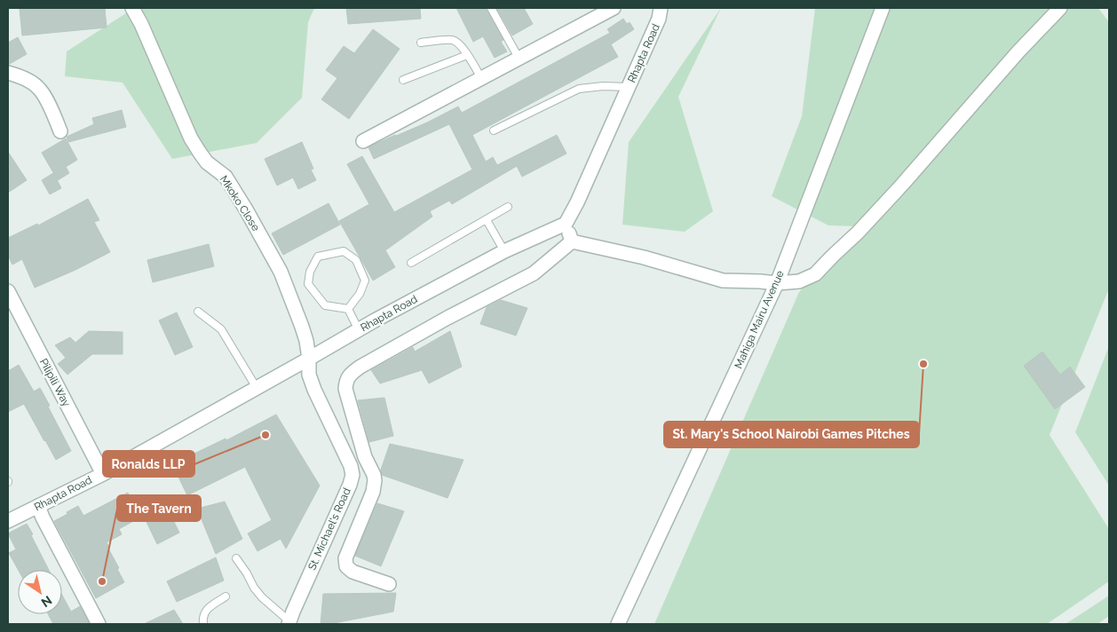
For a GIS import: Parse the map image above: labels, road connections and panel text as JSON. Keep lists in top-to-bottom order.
{
  "streets": {
    "street": [
      "Rhapta Road",
      "Mkoko Close",
      "Mahiga Mairu Avenue",
      "Pilipili Way",
      "St. Michael's Road"
    ]
  },
  "crossings": [
    ["Rhapta Road", "Mkoko Close"],
    ["Rhapta Road", "Pilipili Way"],
    ["Rhapta Road", "St. Michael's Road"],
    ["Mkoko Close", "St. Michael's Road"]
  ],
  "places": ["St. Mary's School Nairobi Games Pitches", "Ronalds LLP", "The Tavern"],
  "north": "bottom right"
}
